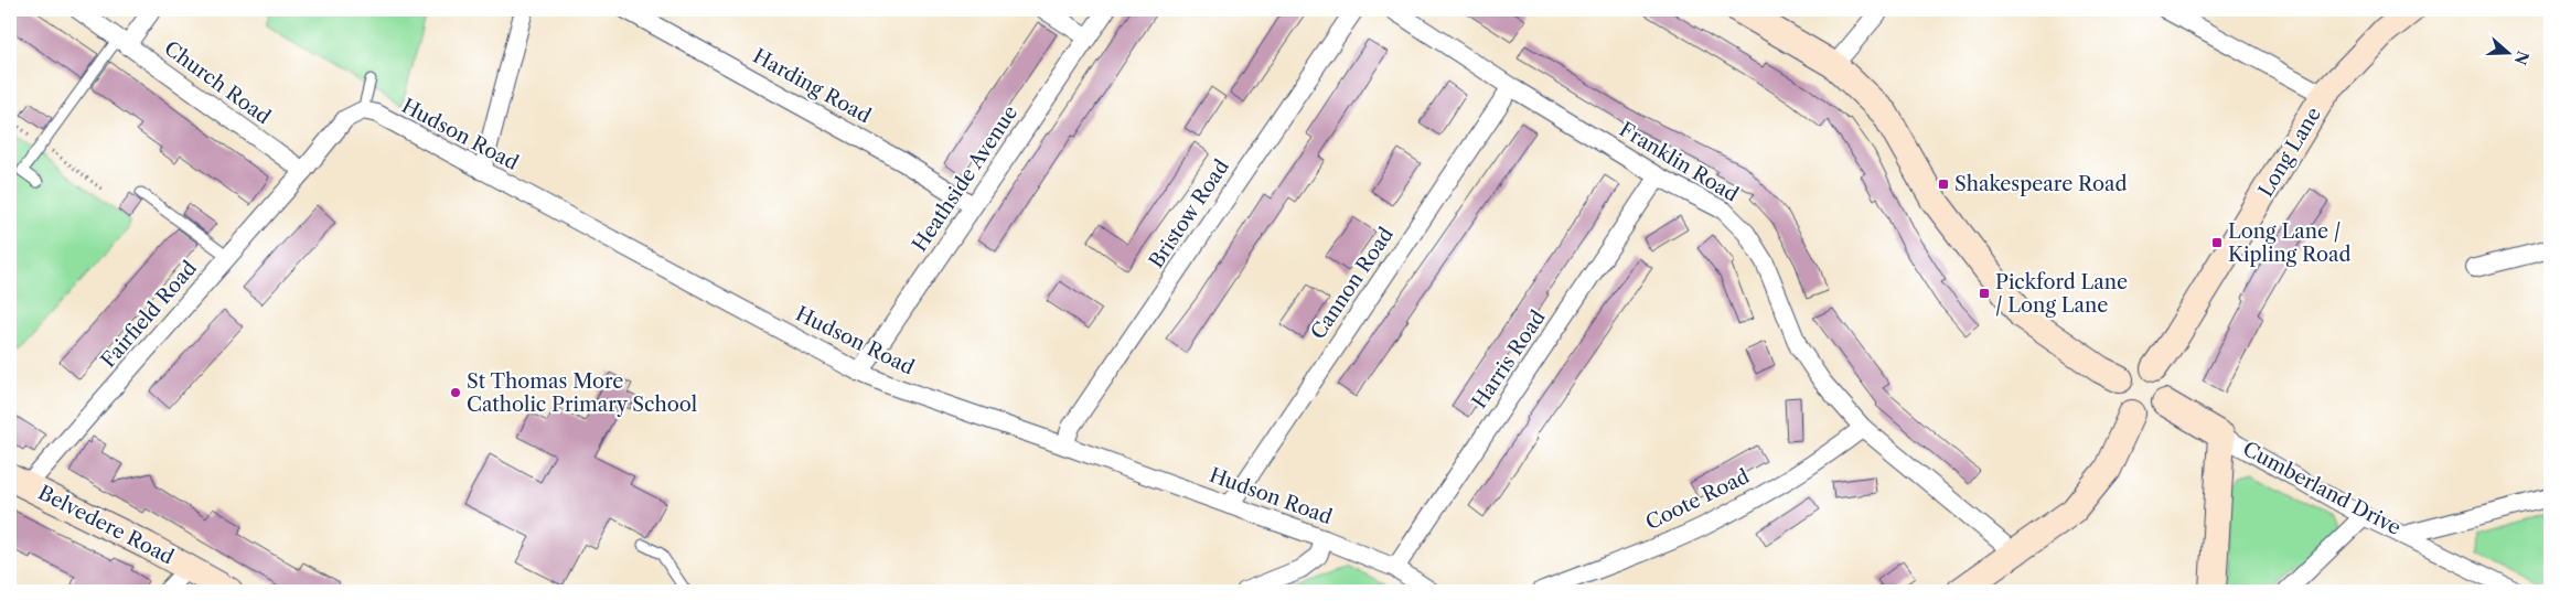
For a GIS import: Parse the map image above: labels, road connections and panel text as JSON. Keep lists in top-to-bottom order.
{
  "streets": {
    "street": [
      "Church Road",
      "Harding Road",
      "Hudson Road",
      "Long Lane",
      "Franklin Road",
      "Heathside Avenue",
      "Bristow Road",
      "Cannon Road",
      "Fairfield Road",
      "Harris Road",
      "Cumberland Drive",
      "Coote Road",
      "Belvedere Road"
    ]
  },
  "crossings": [
    ["Church Road", "Fairfield Road"],
    ["Harding Road", "Heathside Avenue"],
    ["Hudson Road", "Heathside Avenue"],
    ["Hudson Road", "Bristow Road"],
    ["Hudson Road", "Cannon Road"],
    ["Hudson Road", "Harris Road"],
    ["Long Lane", "Cumberland Drive"],
    ["Franklin Road", "Cannon Road"],
    ["Franklin Road", "Harris Road"],
    ["Franklin Road", "Coote Road"],
    ["Fairfield Road", "Belvedere Road"]
  ],
  "places": {
    "transit": ["Shakespeare Road", "Long Lane / Kipling Road", "Pickford Lane / Long Lane"],
    "other": ["St Thomas More Catholic Primary School"]
  },
  "north": "right"
}
